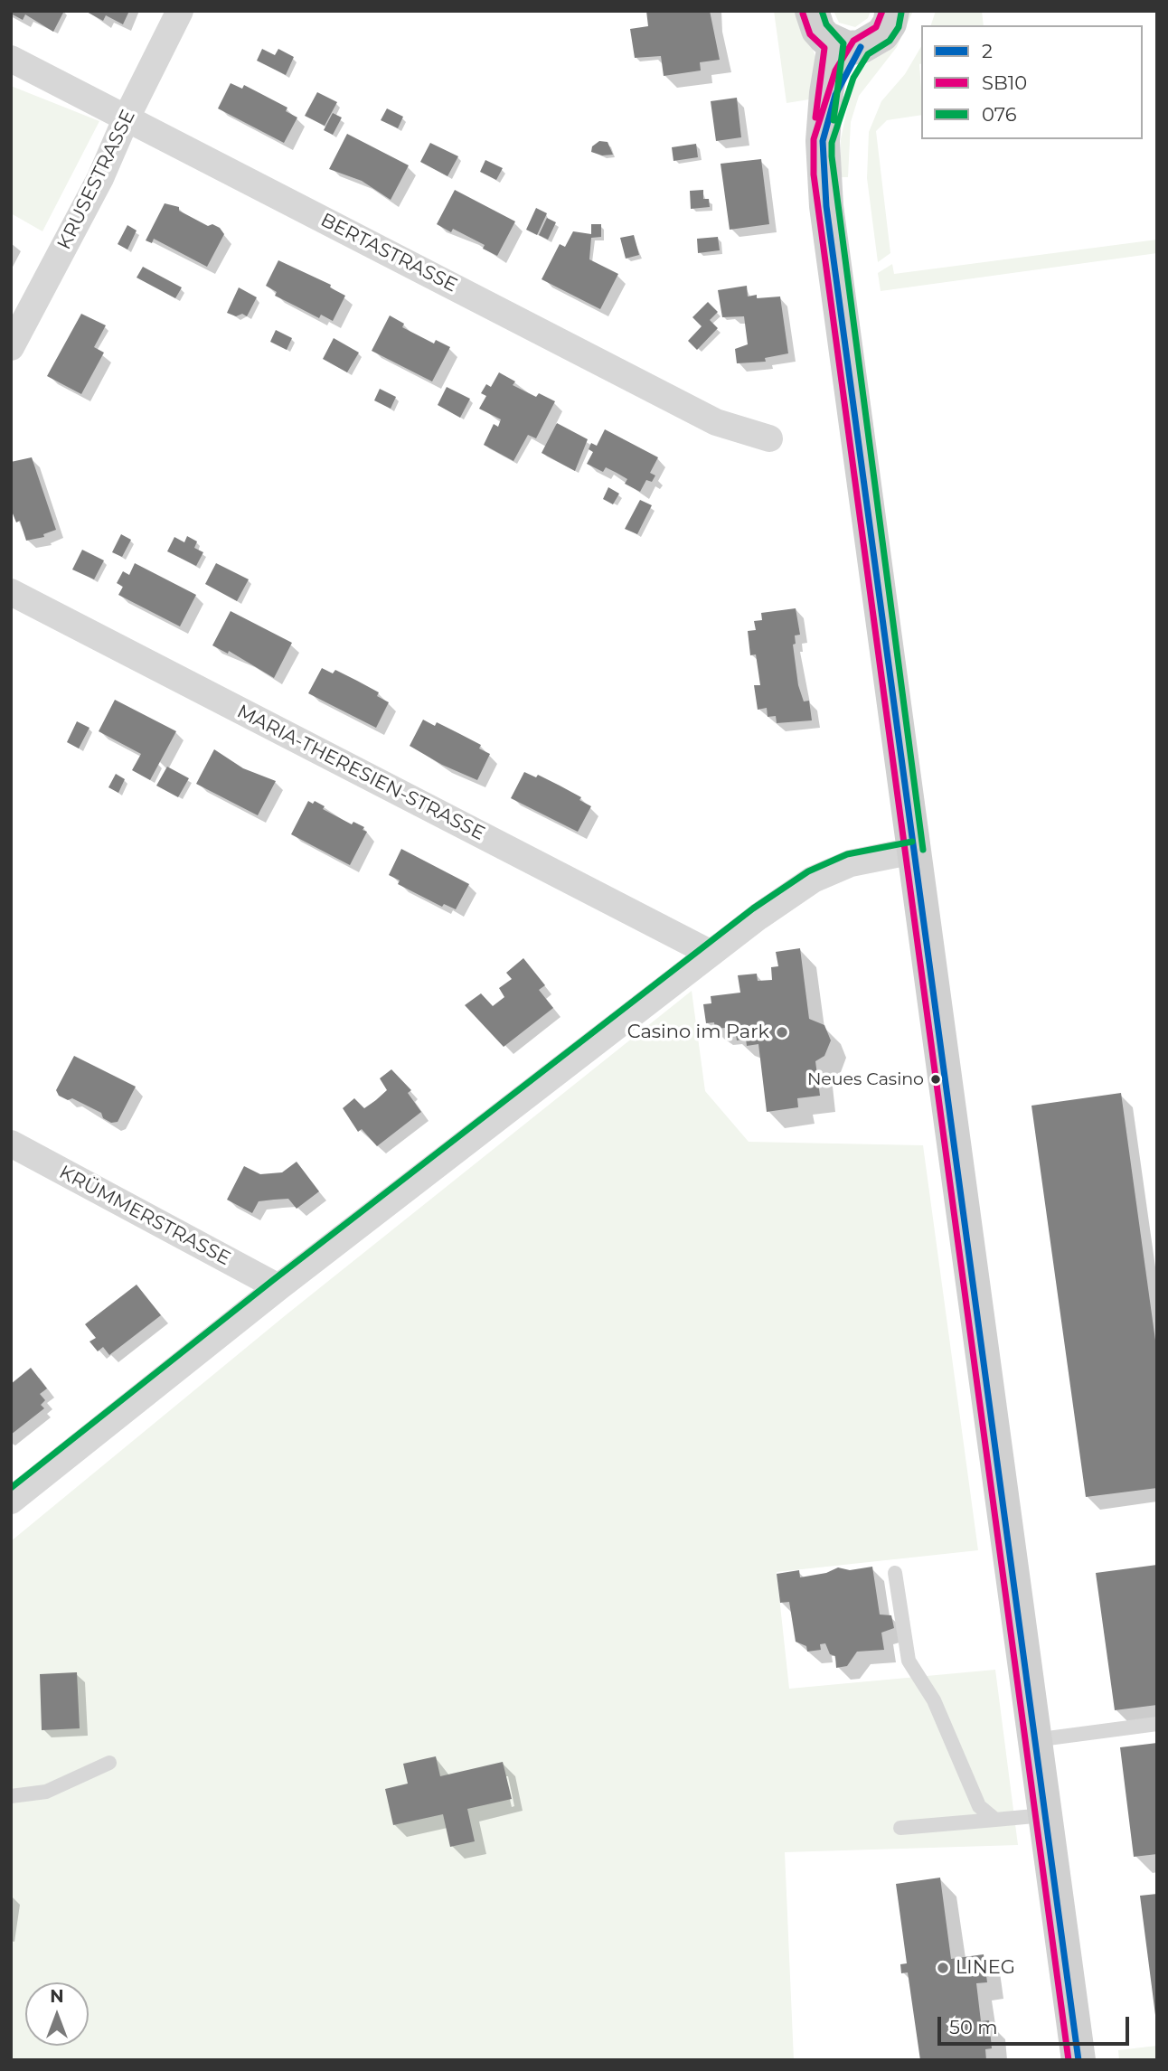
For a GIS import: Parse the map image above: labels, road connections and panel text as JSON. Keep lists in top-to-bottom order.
{
  "streets": {
    "street": [
      "KRUSESTRASSE",
      "BERTASTRASSE",
      "MARIA-THERESIEN-STRASSE",
      "KRÜMMERSTRASSE"
    ]
  },
  "crossings": [
    ["KRUSESTRASSE", "BERTASTRASSE"]
  ],
  "places": ["Casino im Park", "Neues Casino", "LINEG"],
  "lines": ["transit line SB10", "transit line 076", "transit line 2"],
  "legend": ["2", "SB10", "076"],
  "scale_bar": "50 m",
  "north": "top"
}
